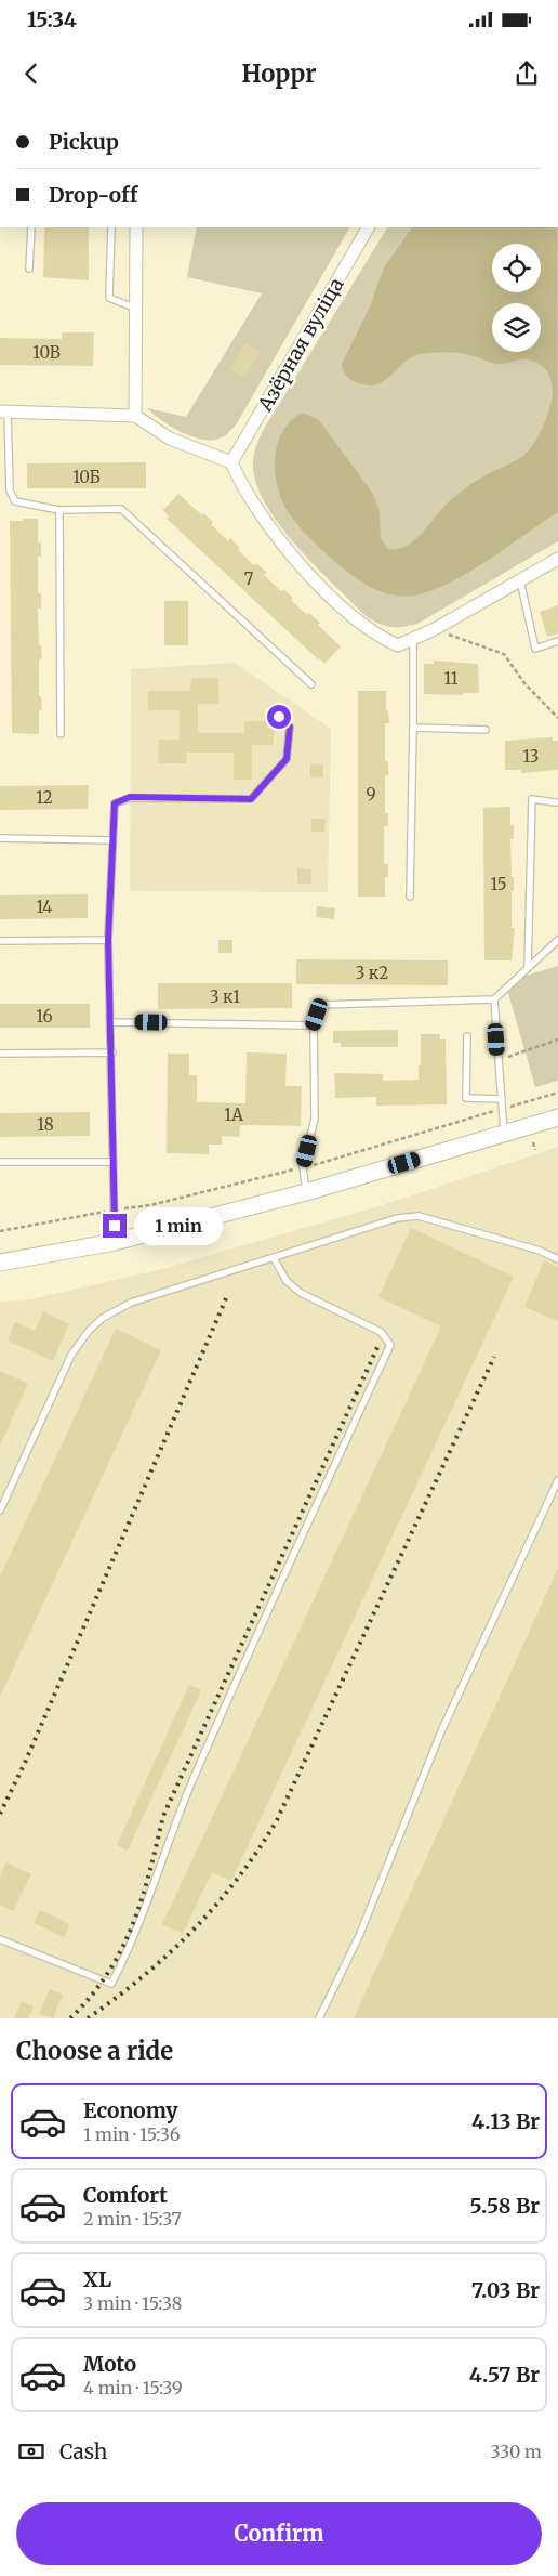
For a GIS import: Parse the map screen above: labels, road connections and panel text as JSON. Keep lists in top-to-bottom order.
{
  "streets": {
    "street": ["Азёрная вуліца"]
  },
  "house_numbers": [
    "10В",
    "10Б",
    "7",
    "11",
    "13",
    "9",
    "12",
    "15",
    "14",
    "3 к2",
    "3 к1",
    "16",
    "1А",
    "18"
  ],
  "page": {
    "status": "15:34",
    "header": "Hoppr",
    "banner": ["Pickup", "Drop-off"],
    "bubble": "1 min",
    "heading": "Choose a ride",
    "list": [
      {
        "name": "Economy",
        "note": "1 min · 15:36",
        "value": "4.13 Br"
      },
      {
        "name": "Comfort",
        "note": "2 min · 15:37",
        "value": "5.58 Br"
      },
      {
        "name": "XL",
        "note": "3 min · 15:38",
        "value": "7.03 Br"
      },
      {
        "name": "Moto",
        "note": "4 min · 15:39",
        "value": "4.57 Br"
      }
    ],
    "pay": ["Cash", "330 m"],
    "buttons": "Confirm"
  }
}
